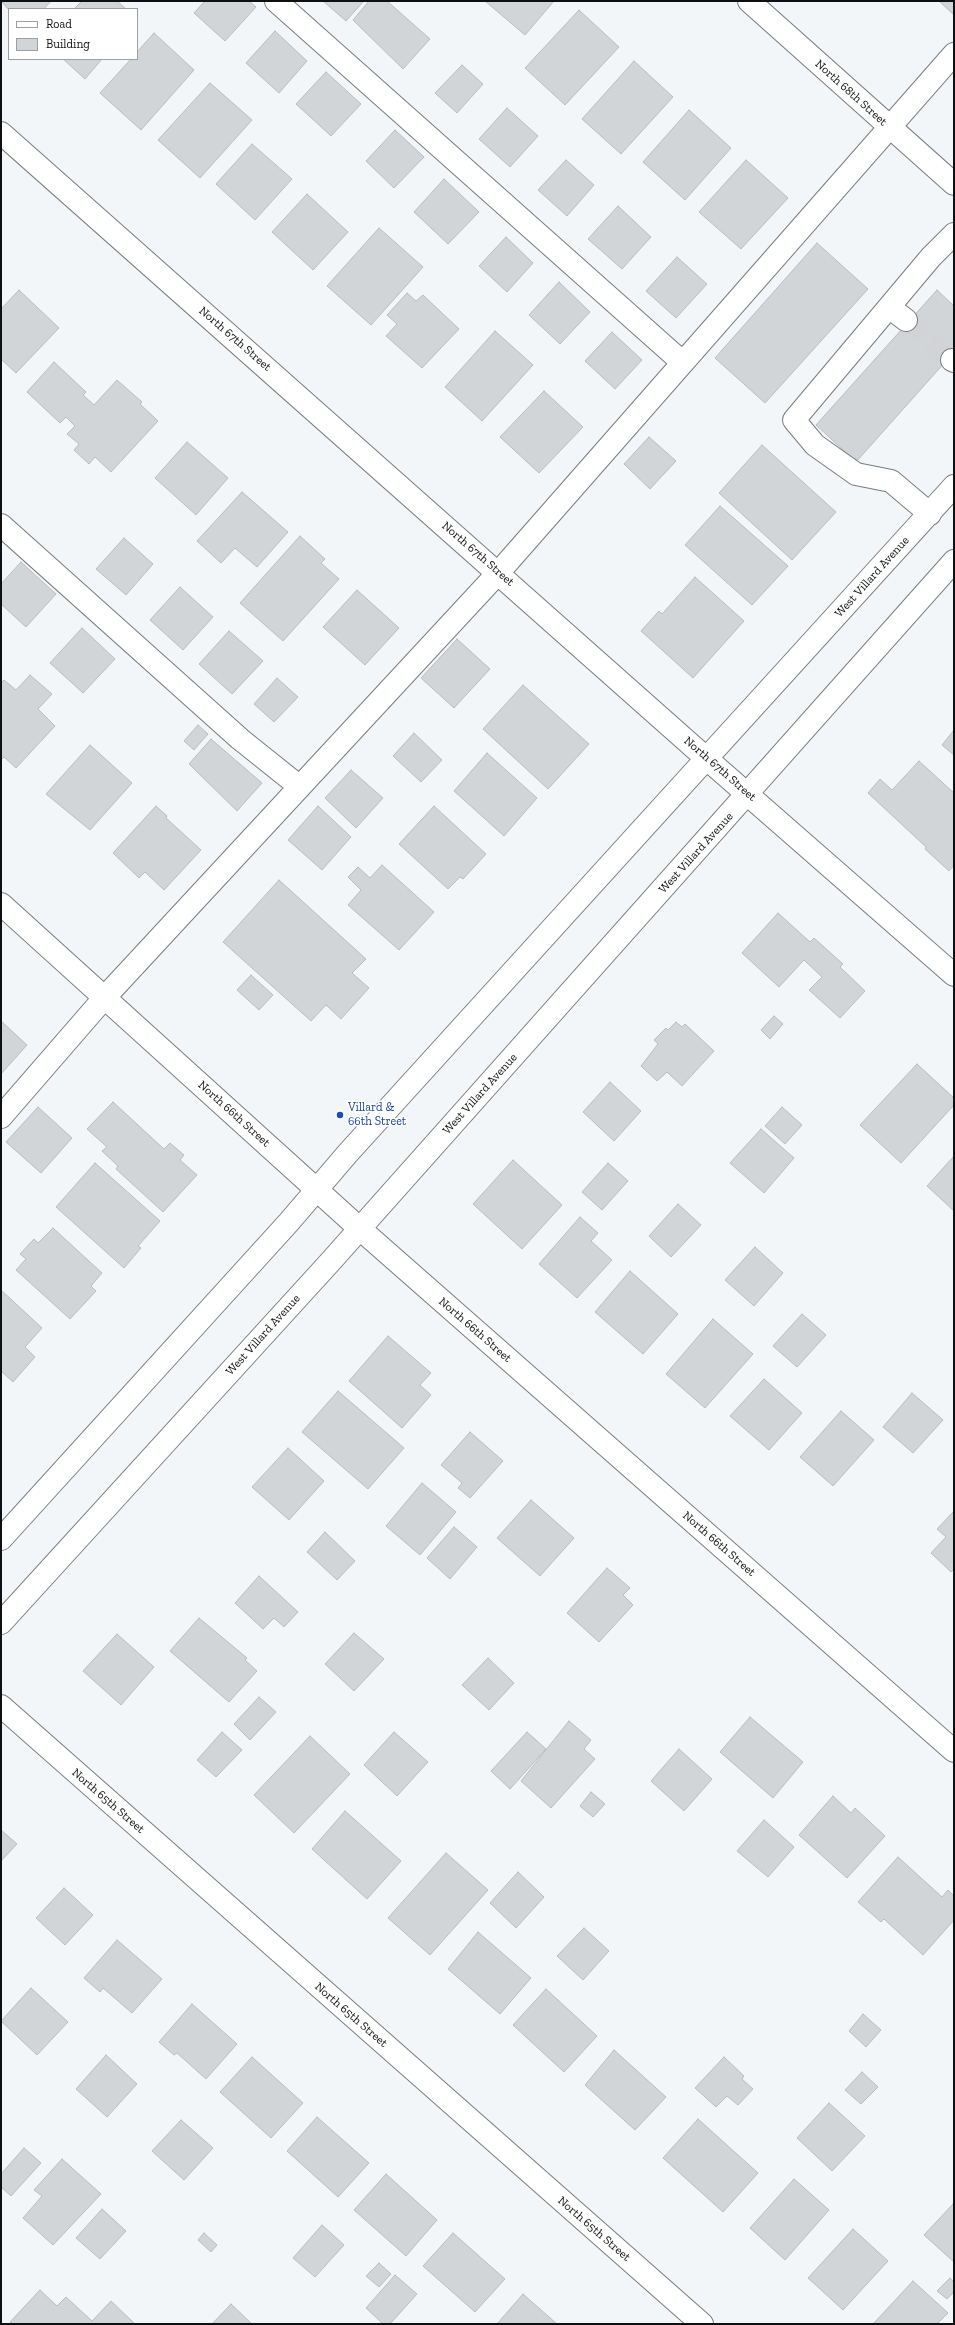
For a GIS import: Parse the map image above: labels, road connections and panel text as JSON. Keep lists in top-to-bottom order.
{
  "streets": {
    "street": [
      "North 68th Street",
      "North 67th Street",
      "West Villard Avenue",
      "North 66th Street",
      "North 65th Street"
    ]
  },
  "crossings": [
    ["North 67th Street", "West Villard Avenue"],
    ["West Villard Avenue", "North 66th Street"]
  ],
  "places": ["Villard & 66th Street"],
  "legend": ["Road", "Building"]
}
